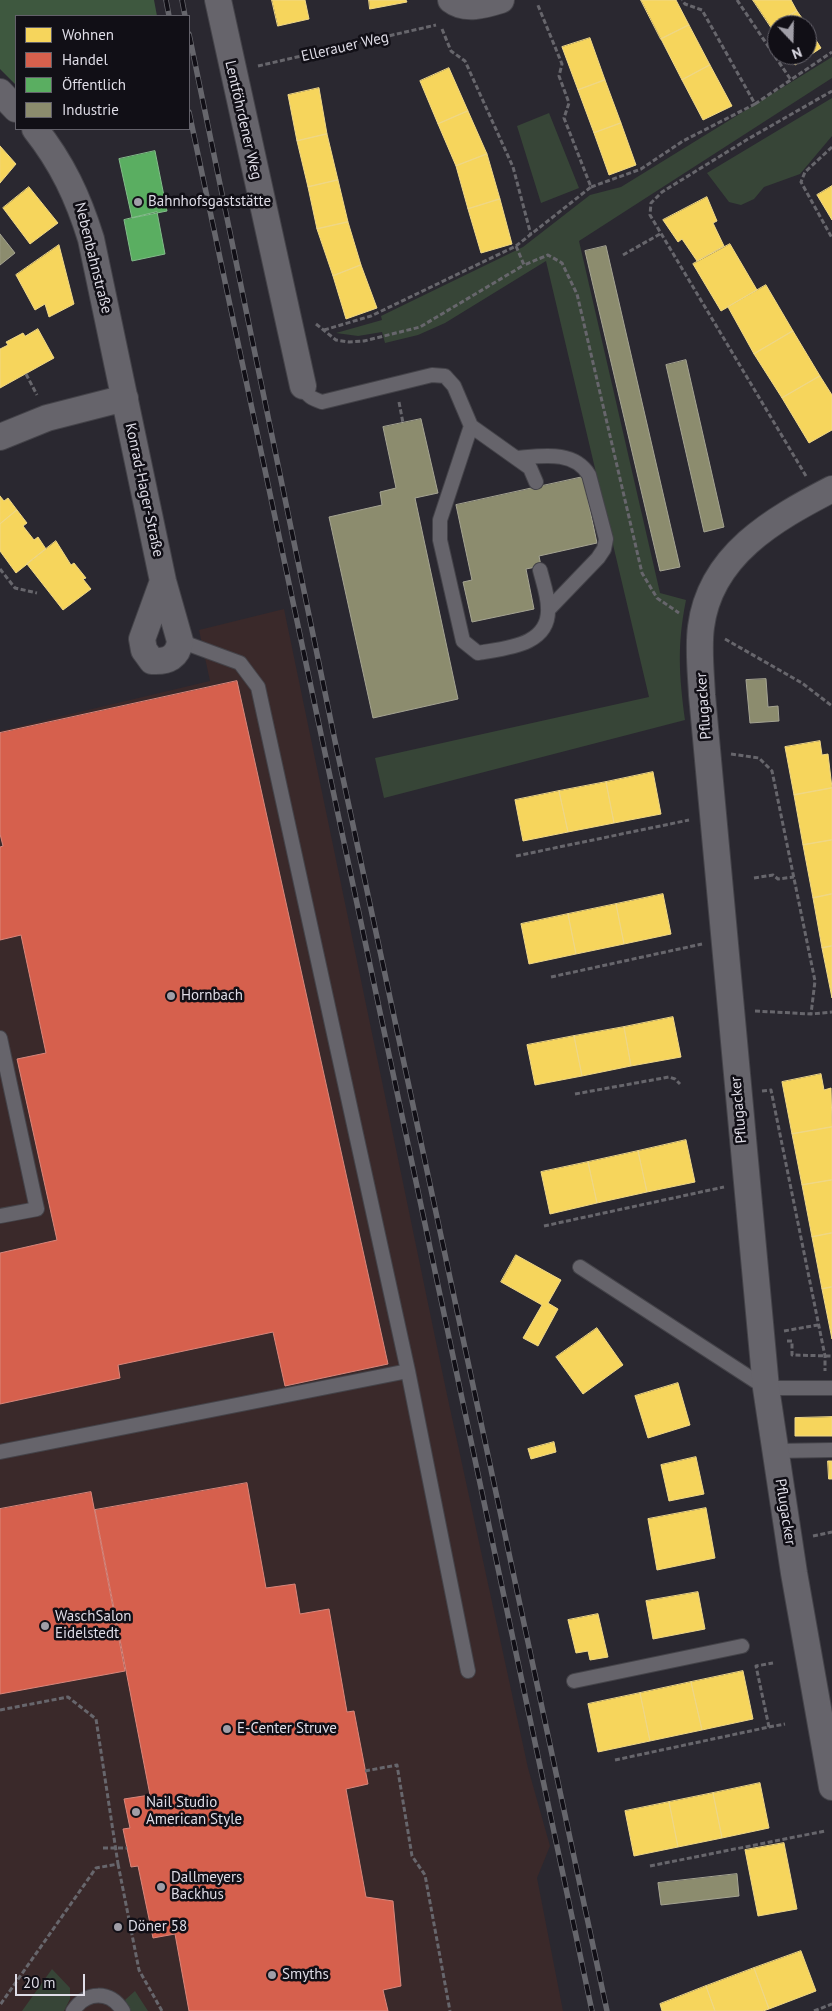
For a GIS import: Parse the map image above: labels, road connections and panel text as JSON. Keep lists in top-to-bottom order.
{
  "streets": {
    "street": [
      "Lentföhrdener Weg",
      "Nebenbahnstraße",
      "Konrad-Hager-Straße",
      "Pflugacker"
    ],
    "path": ["Ellerauer Weg"]
  },
  "crossings": [
    ["Nebenbahnstraße", "Konrad-Hager-Straße"]
  ],
  "places": [
    "Bahnhofsgaststätte",
    "Hornbach",
    "WaschSalon Eidelstedt",
    "E-Center Struve",
    "Nail Studio American Style",
    "Dallmeyers Backhus",
    "Döner 58",
    "Smyths"
  ],
  "legend": [
    "Wohnen",
    "Handel",
    "Öffentlich",
    "Industrie"
  ],
  "scale_bar": "20 m",
  "north": "bottom"
}
